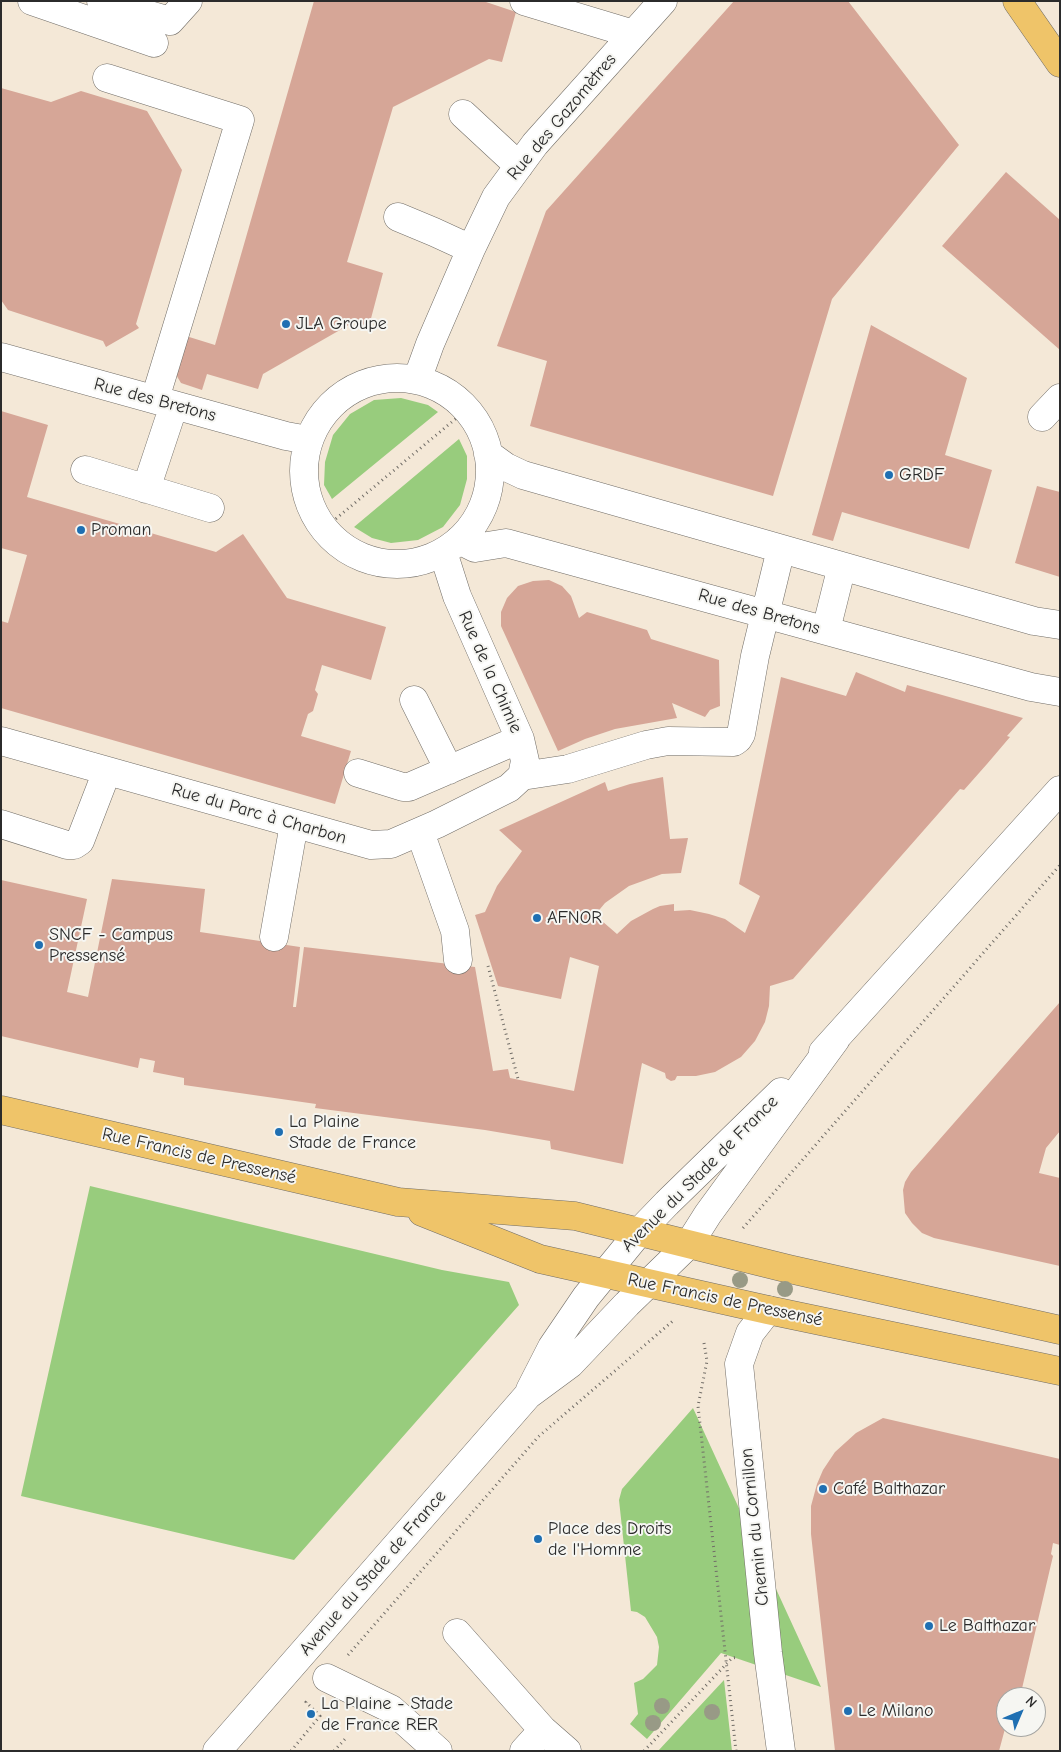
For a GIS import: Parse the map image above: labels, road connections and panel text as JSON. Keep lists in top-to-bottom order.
{
  "streets": {
    "main road": ["Rue Francis de Pressensé"],
    "street": [
      "Rue des Gazomètres",
      "Rue des Bretons",
      "Rue de la Chimie",
      "Rue du Parc à Charbon",
      "Avenue du Stade de France",
      "Chemin du Cornillon"
    ]
  },
  "crossings": [
    ["Rue des Bretons", "Rue de la Chimie"],
    ["Rue des Bretons", "Rue du Parc à Charbon"],
    ["Rue de la Chimie", "Rue du Parc à Charbon"],
    ["Rue Francis de Pressensé", "Avenue du Stade de France"],
    ["Rue Francis de Pressensé", "Chemin du Cornillon"]
  ],
  "places": [
    "JLA Groupe",
    "GRDF",
    "Proman",
    "AFNOR",
    "SNCF - Campus Pressensé",
    "La Plaine Stade de France",
    "Café Balthazar",
    "Place des Droits de l'Homme",
    "Le Balthazar",
    "Le Milano",
    "La Plaine - Stade de France RER"
  ],
  "north": "top right"
}
